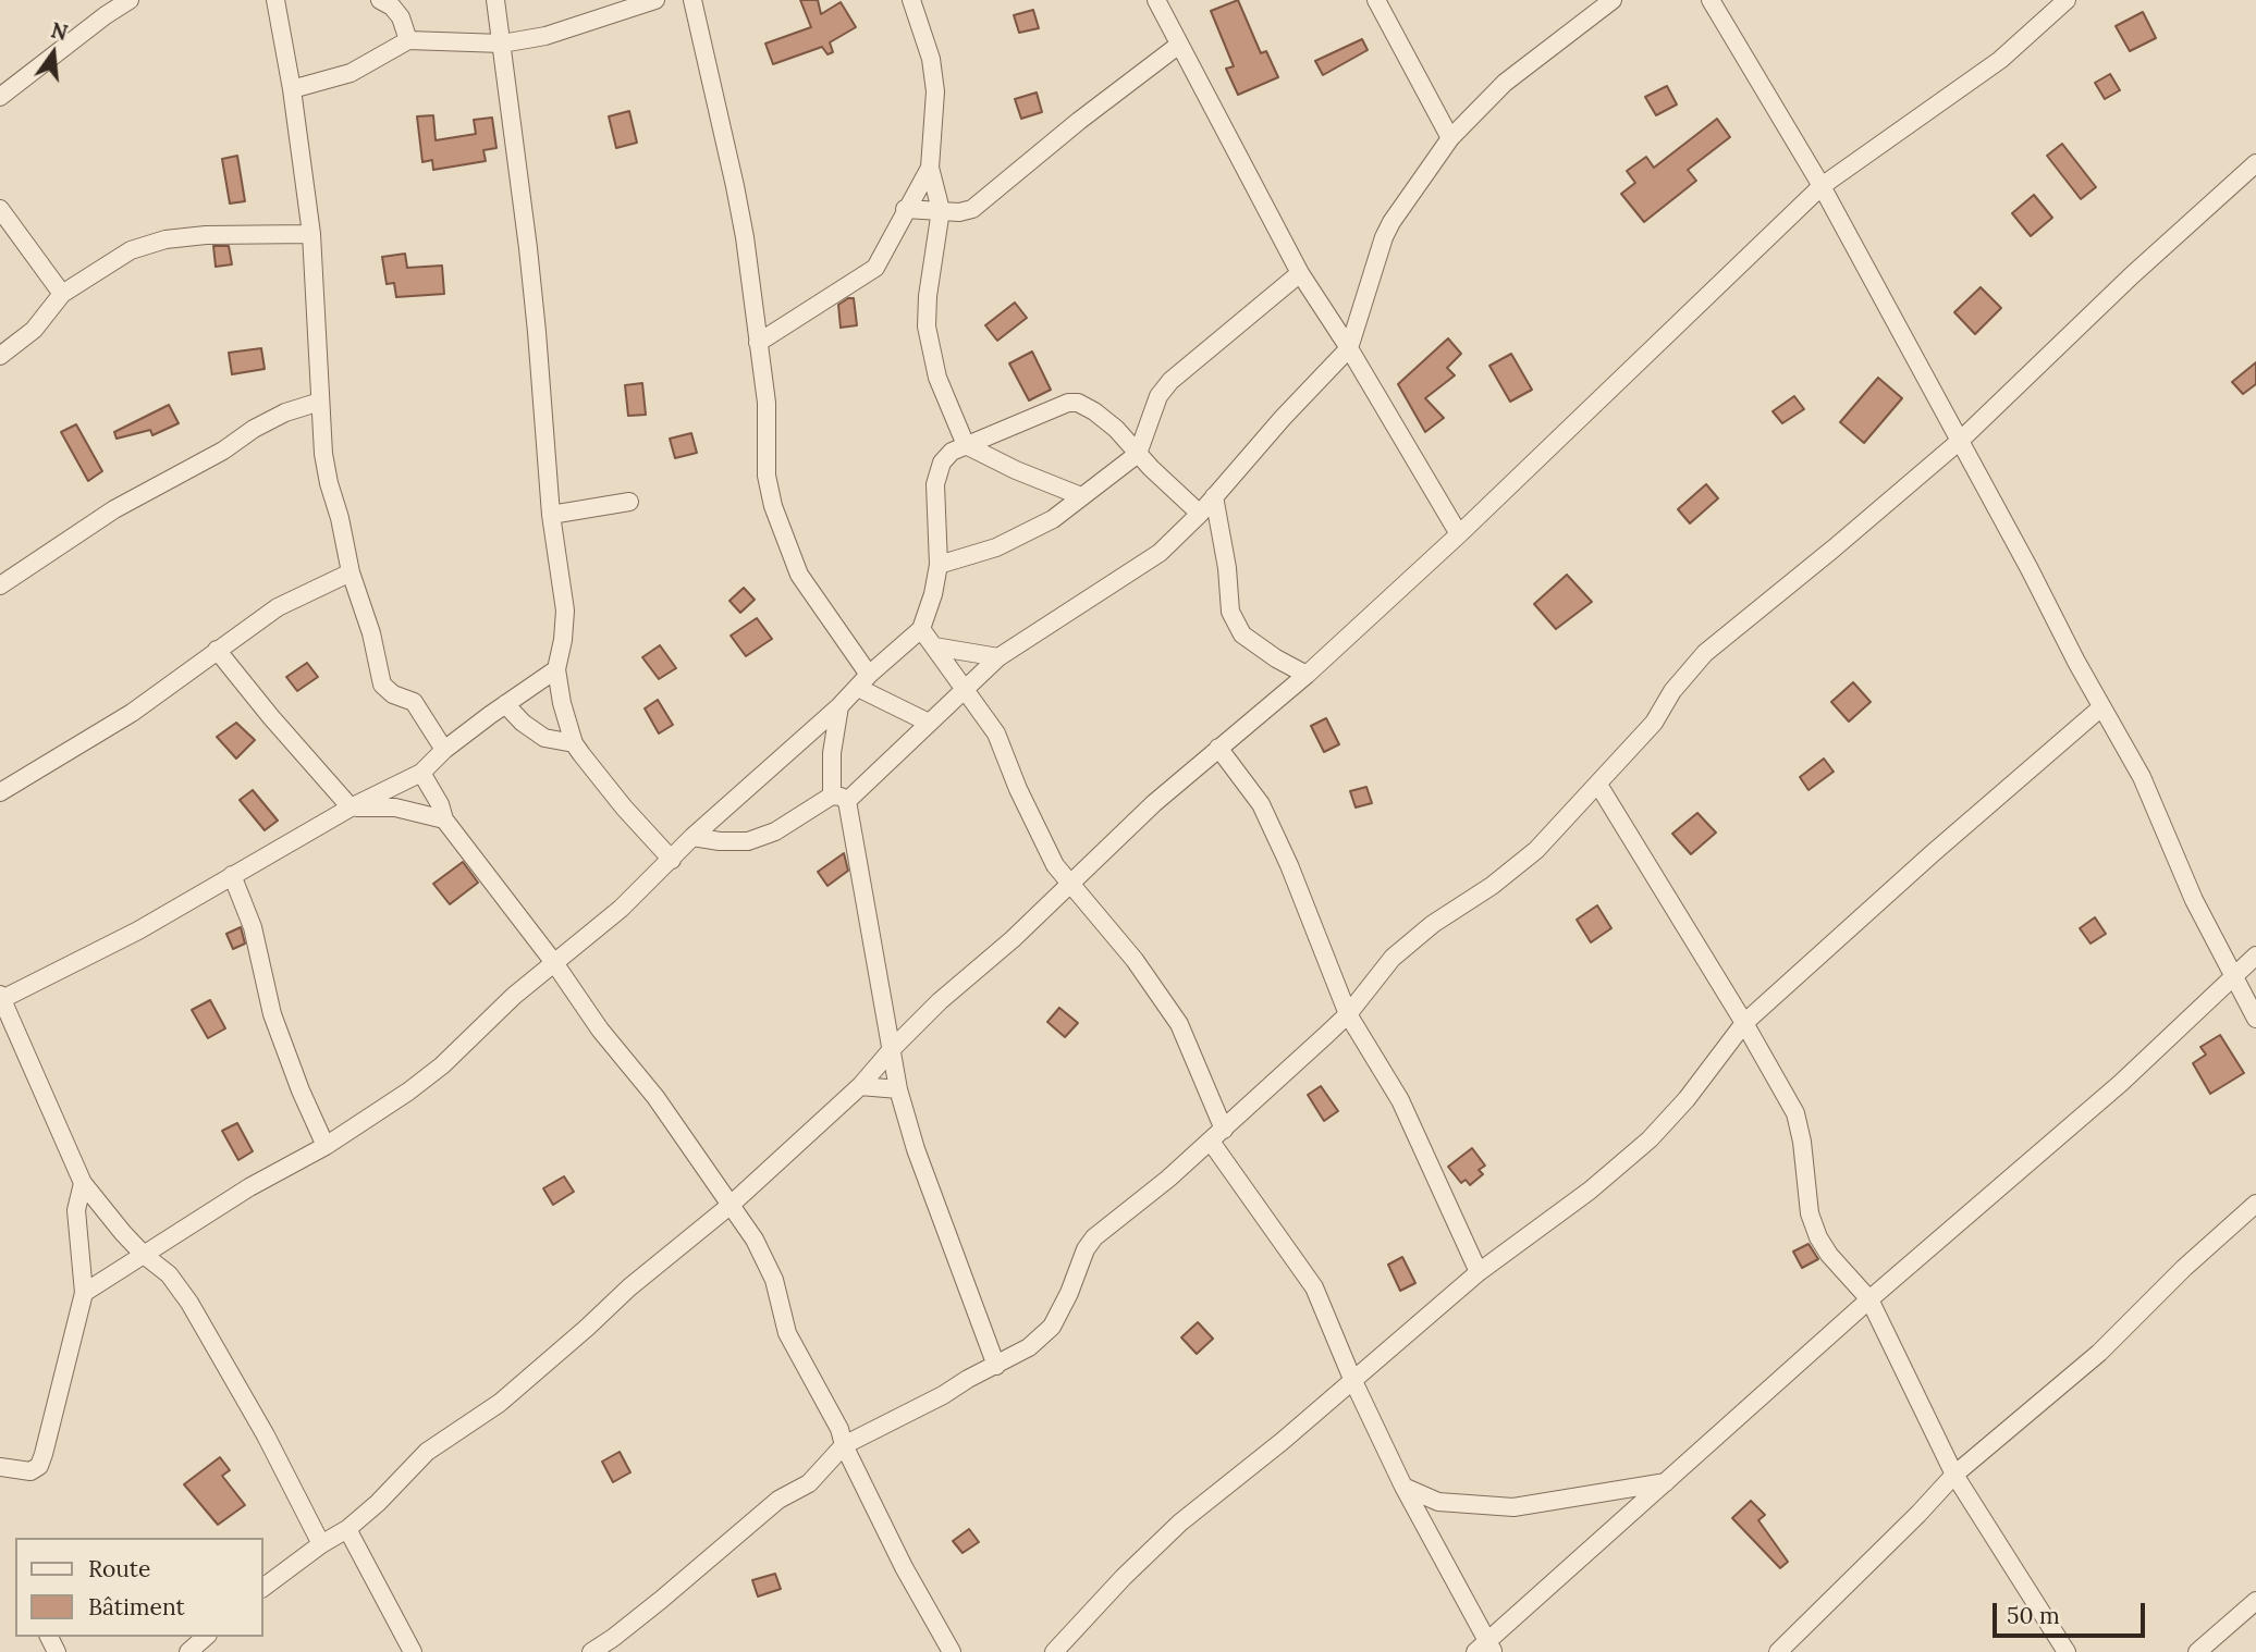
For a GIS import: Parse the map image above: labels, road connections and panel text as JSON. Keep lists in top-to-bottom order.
{
  "legend": ["Route", "Bâtiment"],
  "scale_bar": "50 m",
  "north": "top"
}
